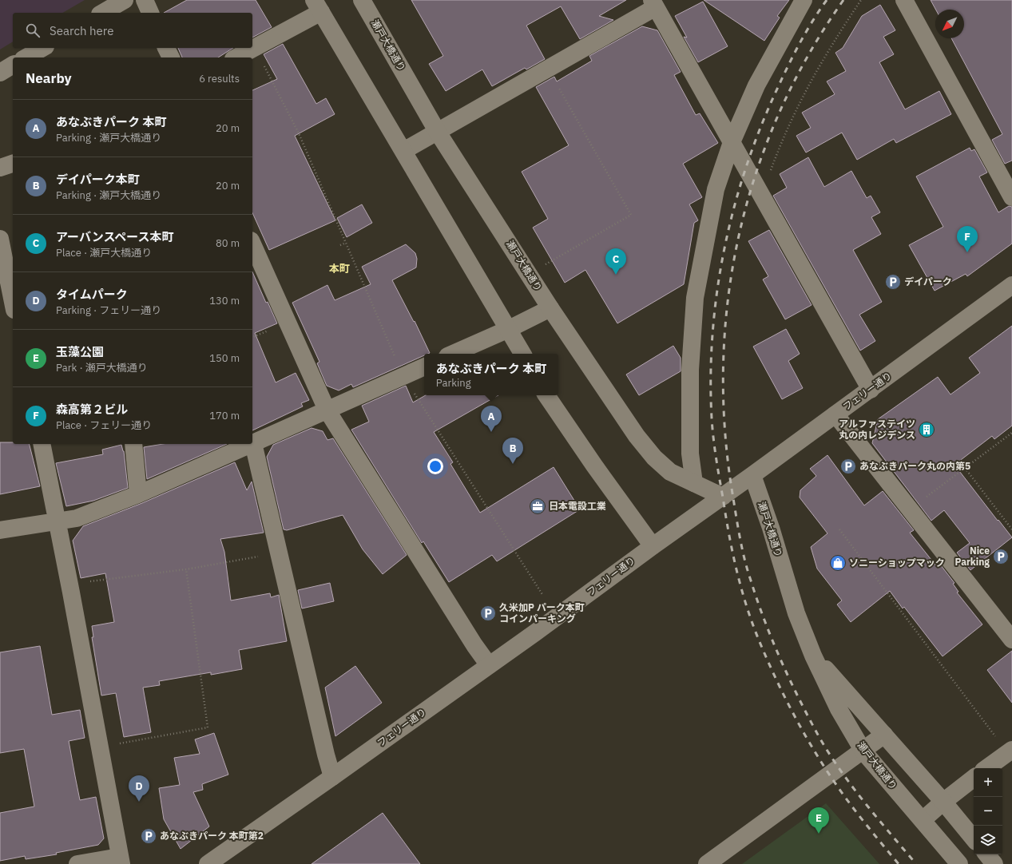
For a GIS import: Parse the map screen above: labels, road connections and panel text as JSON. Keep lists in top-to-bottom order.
{
  "streets": {
    "street": ["瀬戸大橋通り", "フェリー通り"]
  },
  "crossings": [
    ["瀬戸大橋通り", "フェリー通り"]
  ],
  "districts": ["本町"],
  "places": {
    "parking": [
      "デイパーク",
      "あなぶきパーク丸の内第5",
      "Nice Parking",
      "久米加P パーク本町 コインパーキング",
      "あなぶきパーク 本町第2"
    ],
    "building": ["アルファステイツ 丸の内レジデンス"],
    "office": ["日本電設工業"],
    "shop": ["ソニーショップマック"]
  },
  "north": "bottom left",
  "page": {
    "search": "Search here",
    "heading": ["Nearby", "6 results"],
    "list": [
      {
        "mark": "A",
        "name": "あなぶきパーク 本町",
        "note": "Parking · 瀬戸大橋通り",
        "value": "20 m"
      },
      {
        "mark": "B",
        "name": "デイパーク本町",
        "note": "Parking · 瀬戸大橋通り",
        "value": "20 m"
      },
      {
        "mark": "C",
        "name": "アーバンスペース本町",
        "note": "Place · 瀬戸大橋通り",
        "value": "80 m"
      },
      {
        "mark": "D",
        "name": "タイムパーク",
        "note": "Parking · フェリー通り",
        "value": "130 m"
      },
      {
        "mark": "E",
        "name": "玉藻公園",
        "note": "Park · 瀬戸大橋通り",
        "value": "150 m"
      },
      {
        "mark": "F",
        "name": "森高第２ビル",
        "note": "Place · フェリー通り",
        "value": "170 m"
      }
    ],
    "pins": [
      "F",
      "C",
      "A",
      "B",
      "D",
      "E"
    ],
    "popup": ["あなぶきパーク 本町", "Parking"],
    "map_buttons": ["+", "−"]
  }
}
